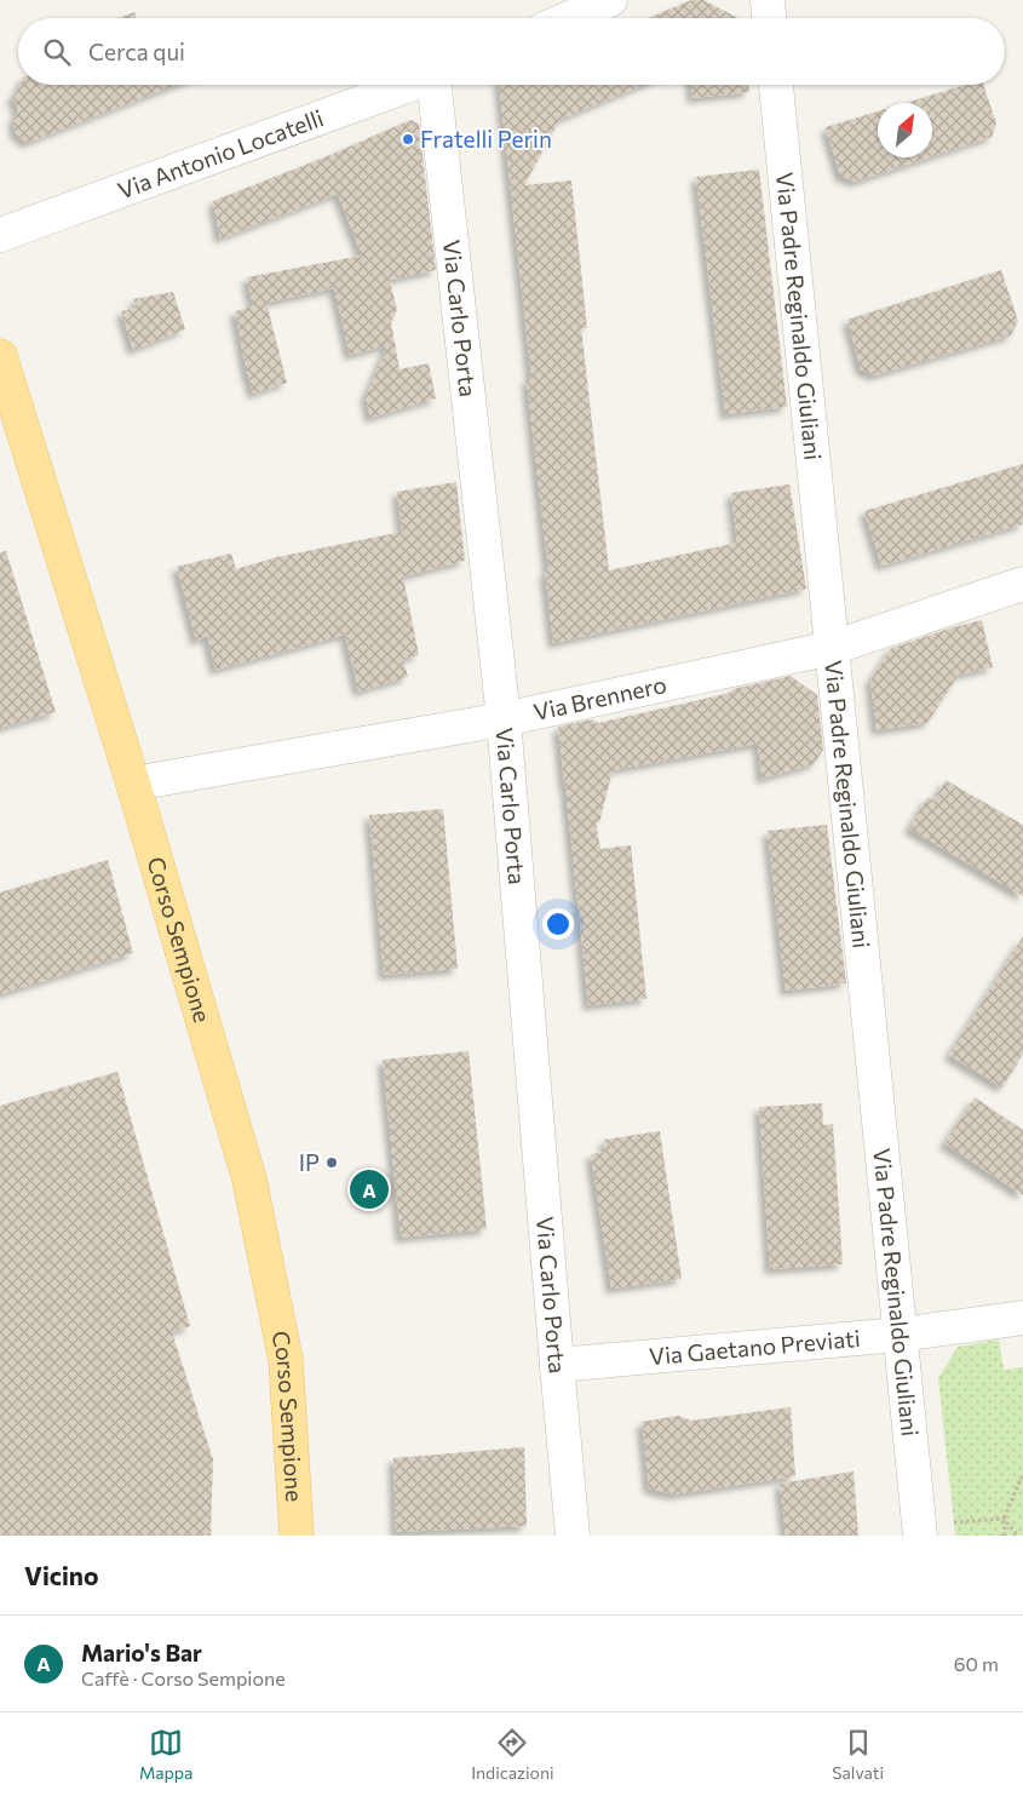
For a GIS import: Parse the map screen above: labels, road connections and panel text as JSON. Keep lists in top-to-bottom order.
{
  "streets": {
    "main road": ["Corso Sempione"],
    "street": [
      "Via Antonio Locatelli",
      "Via Carlo Porta",
      "Via Padre Reginaldo Giuliani",
      "Via Brennero",
      "Via Gaetano Previati"
    ]
  },
  "crossings": [
    ["Via Carlo Porta", "Via Brennero"],
    ["Via Carlo Porta", "Via Gaetano Previati"],
    ["Via Padre Reginaldo Giuliani", "Via Brennero"],
    ["Via Padre Reginaldo Giuliani", "Via Gaetano Previati"],
    ["Via Brennero", "Corso Sempione"]
  ],
  "places": ["Fratelli Perin", "IP"],
  "north": "top right",
  "page": {
    "search": "Cerca qui",
    "pins": "A",
    "heading": "Vicino",
    "list": [
      {
        "mark": "A",
        "name": "Mario's Bar",
        "note": "Caffè · Corso Sempione",
        "value": "60 m"
      }
    ],
    "nav": ["Mappa", "Indicazioni", "Salvati"]
  }
}
